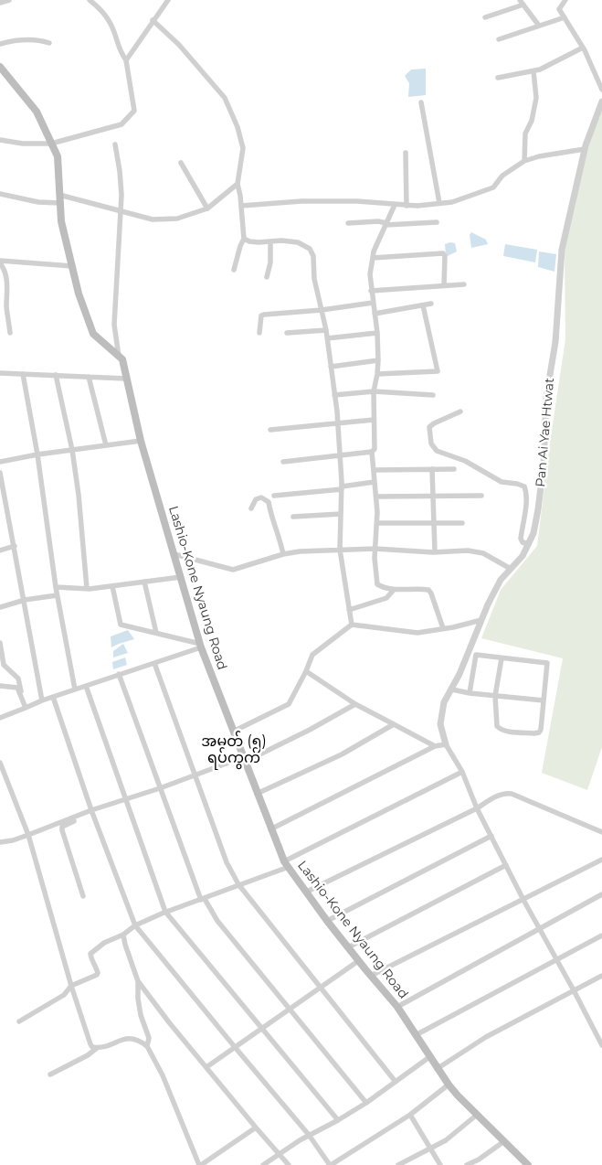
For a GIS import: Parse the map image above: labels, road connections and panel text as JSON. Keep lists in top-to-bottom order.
{
  "streets": {
    "main road": ["Lashio-Kone Nyaung Road"],
    "street": ["Pan Ai Yae Htwat"]
  },
  "districts": ["အမှတ် (၅) ရပ်ကွက်"]
}
